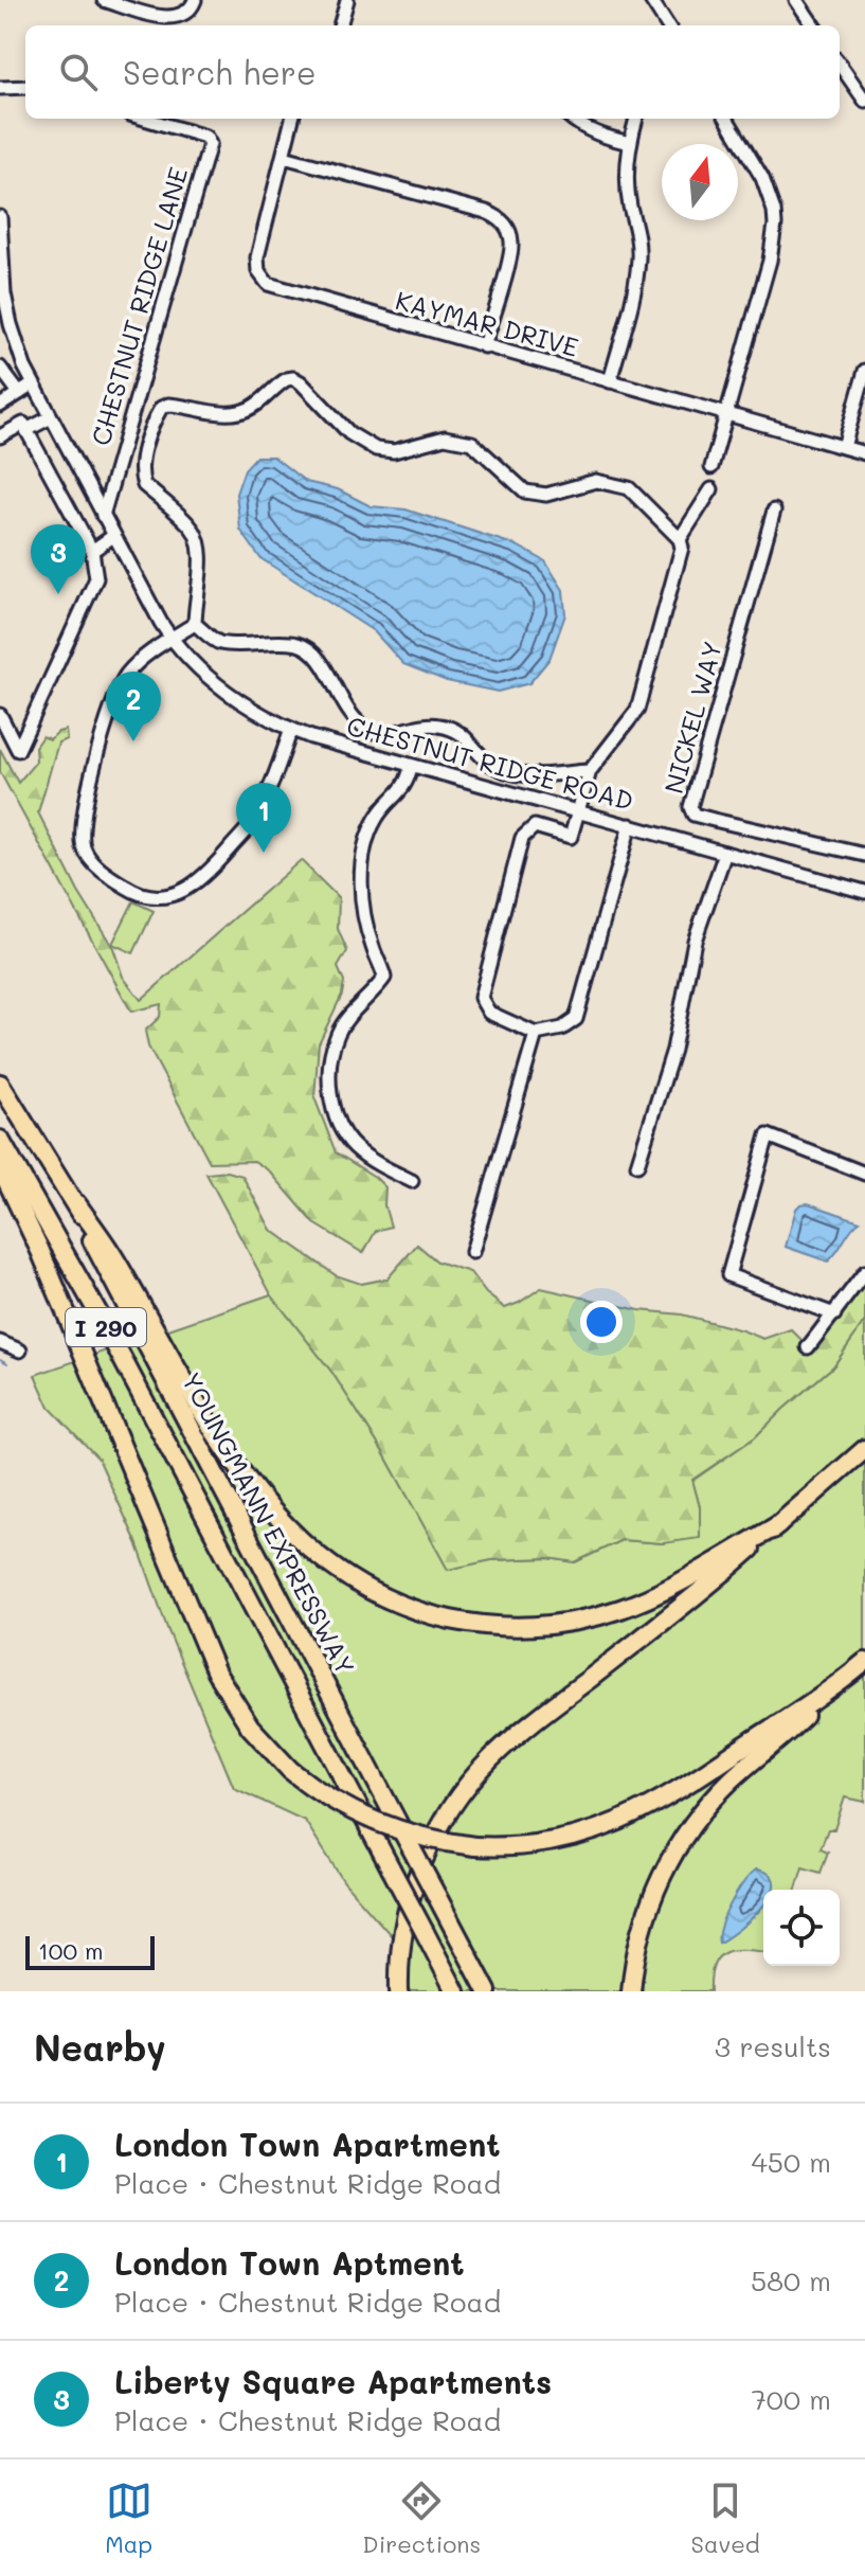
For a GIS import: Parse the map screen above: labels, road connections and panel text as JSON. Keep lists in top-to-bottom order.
{
  "streets": {
    "highway": ["I 290", "YOUNGMANN EXPRESSWAY"],
    "street": [
      "CHESTNUT RIDGE LANE",
      "KAYMAR DRIVE",
      "NICKEL WAY",
      "CHESTNUT RIDGE ROAD"
    ]
  },
  "crossings": [
    ["CHESTNUT RIDGE LANE", "CHESTNUT RIDGE ROAD"]
  ],
  "scale_bar": "100 m",
  "north": "top",
  "page": {
    "search": "Search here",
    "pins": ["3", "2", "1"],
    "scale": "100 m",
    "heading": ["Nearby", "3 results"],
    "list": [
      {
        "mark": "1",
        "name": "London Town Apartment",
        "note": "Place · Chestnut Ridge Road",
        "value": "450 m"
      },
      {
        "mark": "2",
        "name": "London Town Aptment",
        "note": "Place · Chestnut Ridge Road",
        "value": "580 m"
      },
      {
        "mark": "3",
        "name": "Liberty Square Apartments",
        "note": "Place · Chestnut Ridge Road",
        "value": "700 m"
      }
    ],
    "nav": ["Map", "Directions", "Saved"]
  }
}
